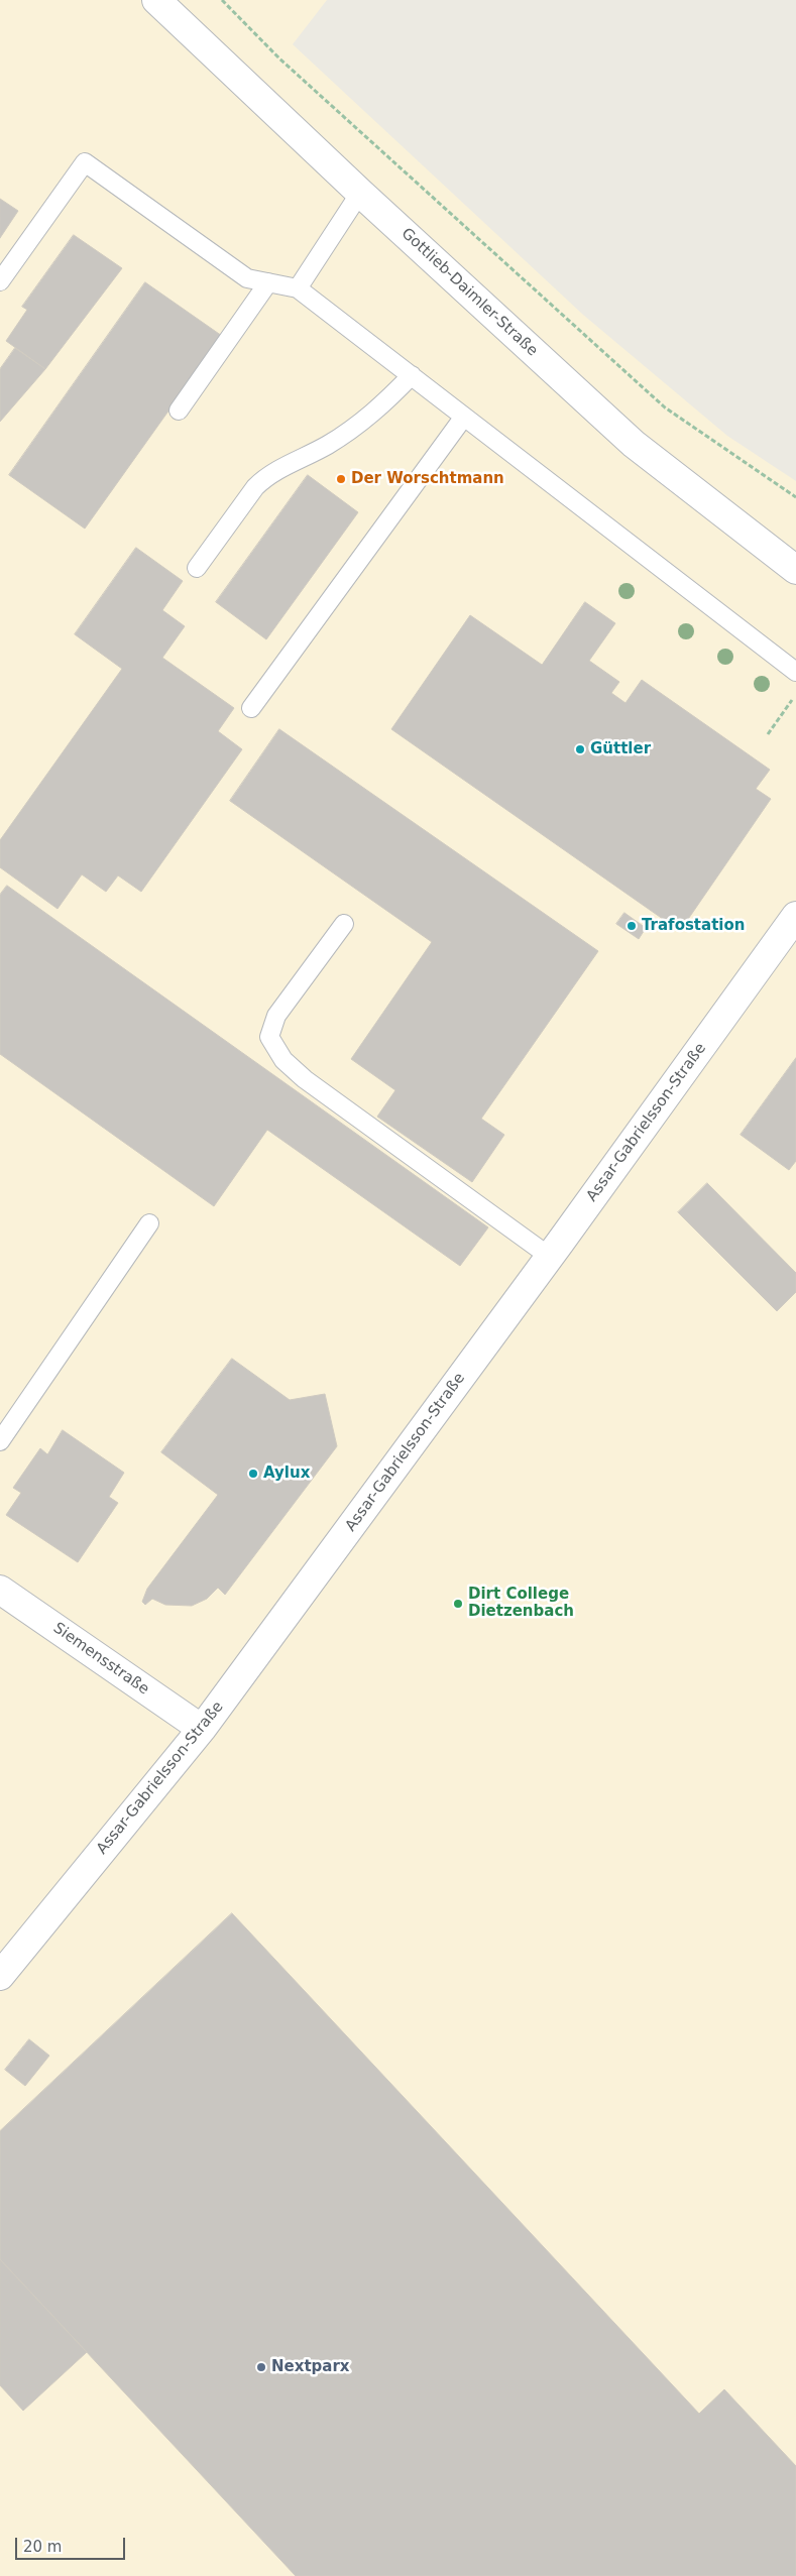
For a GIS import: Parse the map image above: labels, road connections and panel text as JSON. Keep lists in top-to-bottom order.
{
  "streets": {
    "street": ["Gottlieb-Daimler-Straße", "Assar-Gabrielsson-Straße", "Siemensstraße"]
  },
  "crossings": [
    ["Assar-Gabrielsson-Straße", "Siemensstraße"]
  ],
  "places": [
    "Der Worschtmann",
    "Güttler",
    "Trafostation",
    "Aylux",
    "Dirt College Dietzenbach",
    "Nextparx"
  ],
  "scale_bar": "20 m"
}
